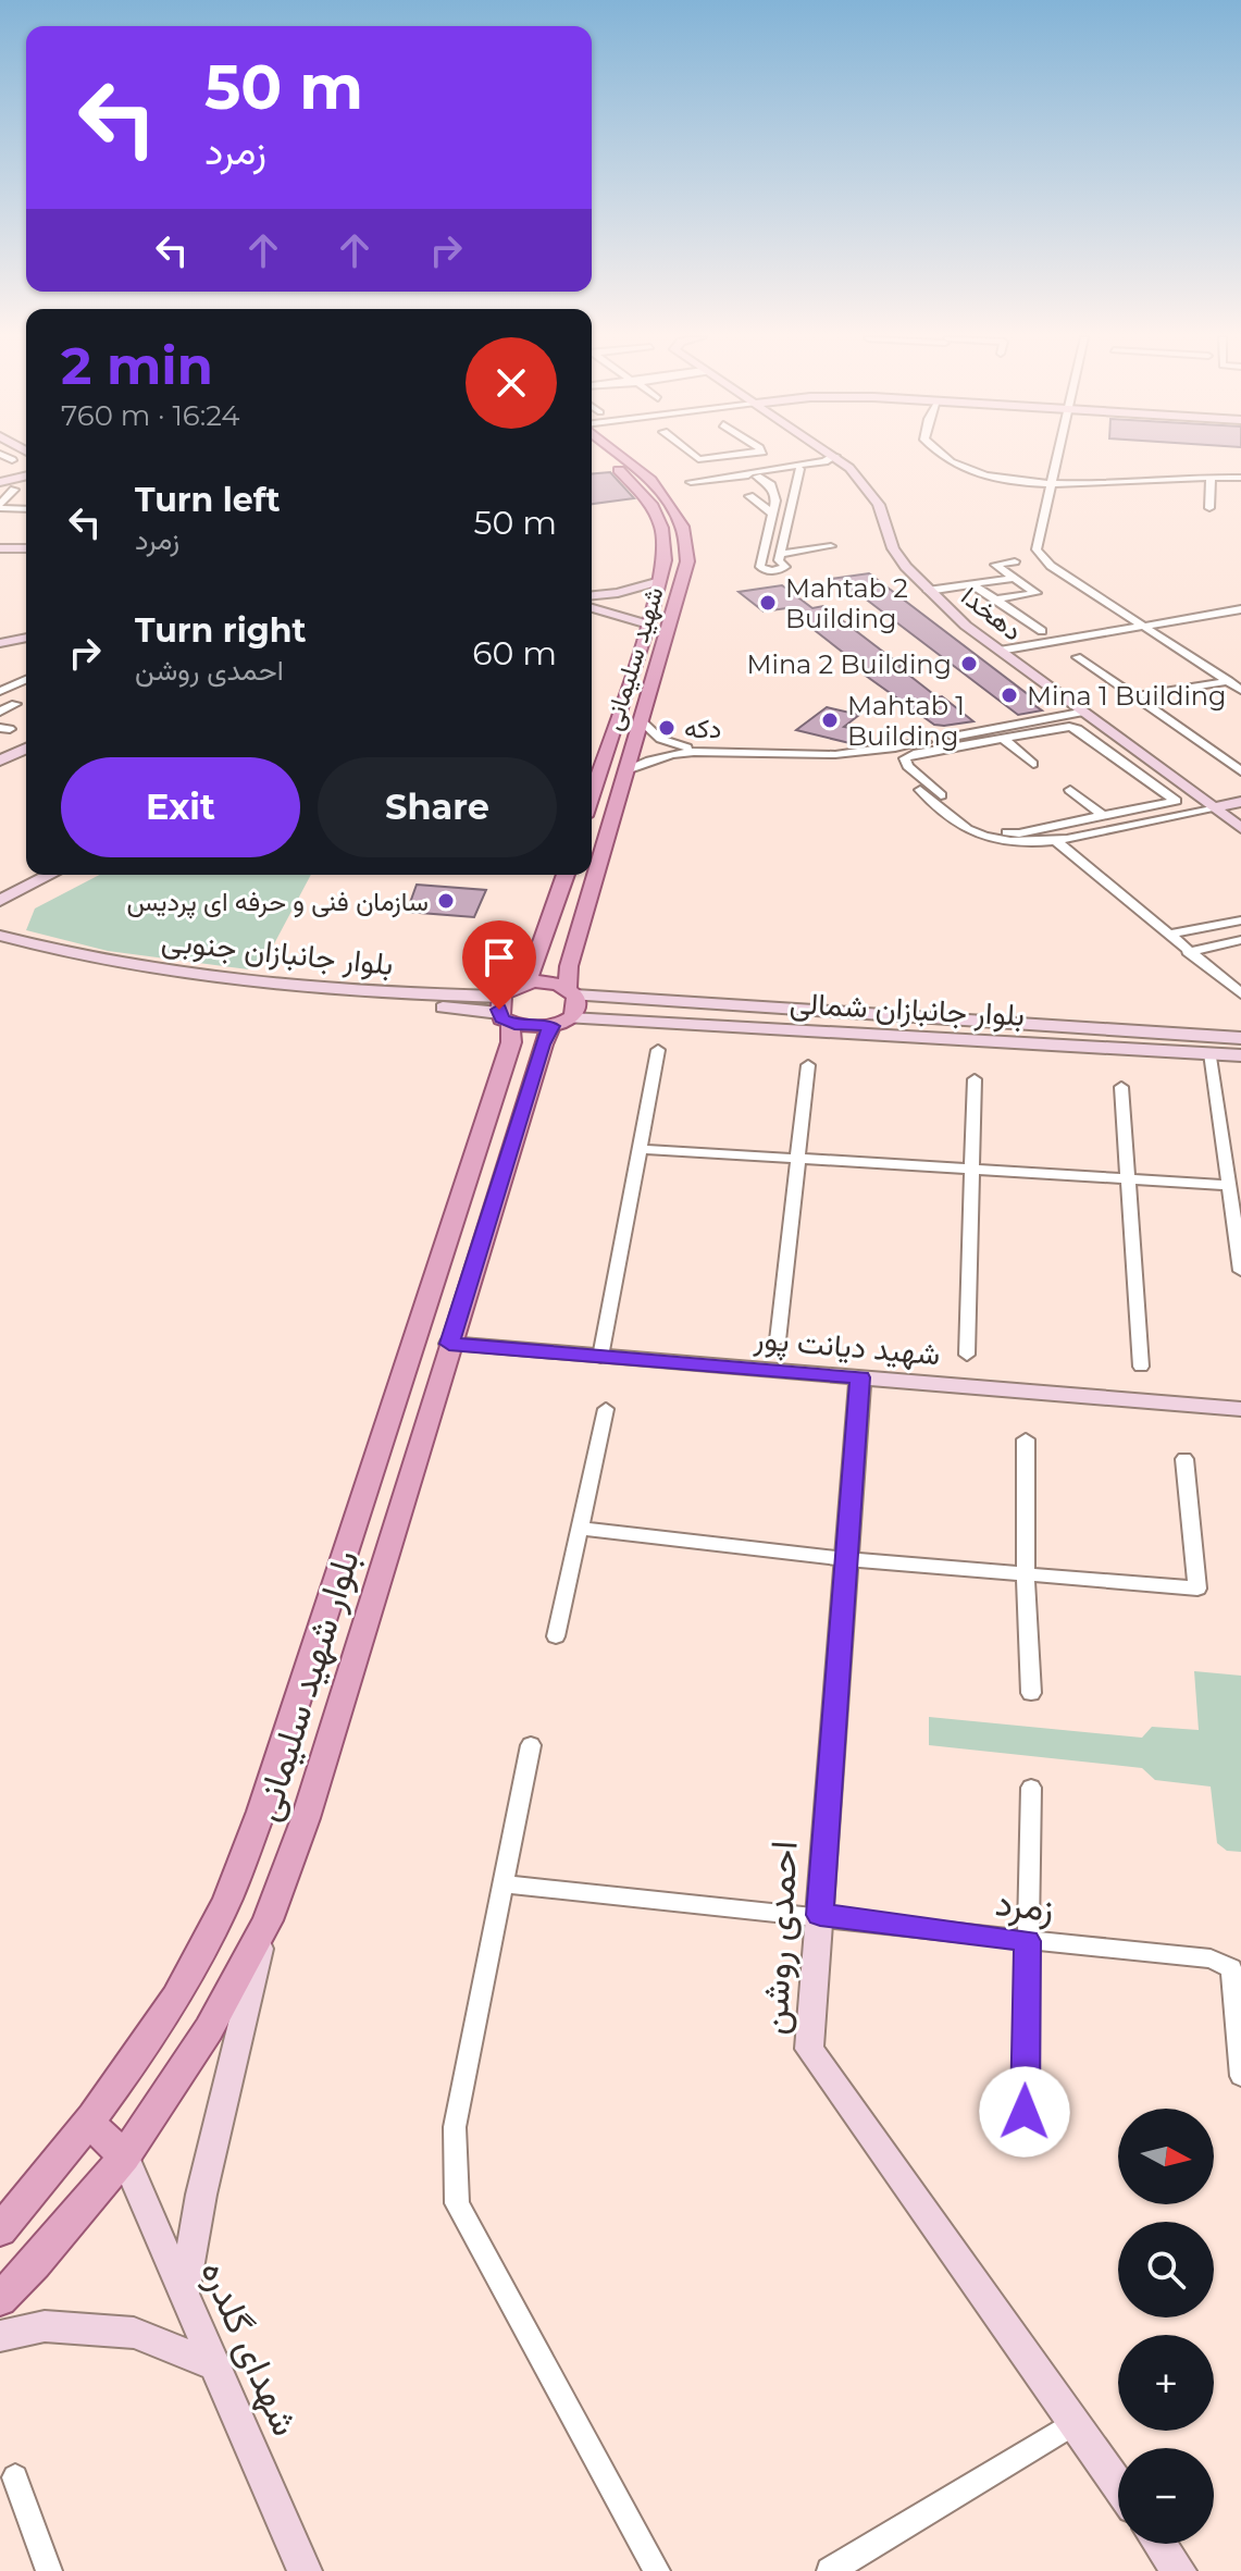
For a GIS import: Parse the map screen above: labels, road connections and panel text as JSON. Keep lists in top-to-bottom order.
{
  "streets": {
    "main road": ["شهید سلیمانی", "بلوار شهید سلیمانی"],
    "street": [
      "دهخدا",
      "بلوار جانبازان جنوبی",
      "بلوار جانبازان شمالی",
      "شهید دیانت پور",
      "زمرد",
      "احمدی روشن",
      "شهدای گلدره"
    ]
  },
  "crossings": [
    ["شهید سلیمانی", "بلوار جانبازان شمالی"],
    ["شهید سلیمانی", "بلوار شهید سلیمانی"],
    ["بلوار جانبازان جنوبی", "بلوار شهید سلیمانی"],
    ["بلوار جانبازان شمالی", "بلوار شهید سلیمانی"],
    ["شهید دیانت پور", "بلوار شهید سلیمانی"],
    ["شهید دیانت پور", "احمدی روشن"],
    ["بلوار شهید سلیمانی", "شهدای گلدره"],
    ["زمرد", "احمدی روشن"]
  ],
  "places": [
    "Mahtab 2 Building",
    "Mina 2 Building",
    "Mina 1 Building",
    "Mahtab 1 Building",
    "دکه",
    "سازمان فنی و حرفه ای پردیس"
  ],
  "north": "right",
  "page": {
    "turn": ["50 m", "زمرد"],
    "heading": ["2 min", "760 m · 16:24"],
    "list": [
      {
        "name": "Turn left",
        "note": "زمرد",
        "value": "50 m"
      },
      {
        "name": "Turn right",
        "note": "احمدی روشن",
        "value": "60 m"
      }
    ],
    "buttons": ["Exit", "Share"],
    "map_buttons": ["+", "−"]
  }
}
